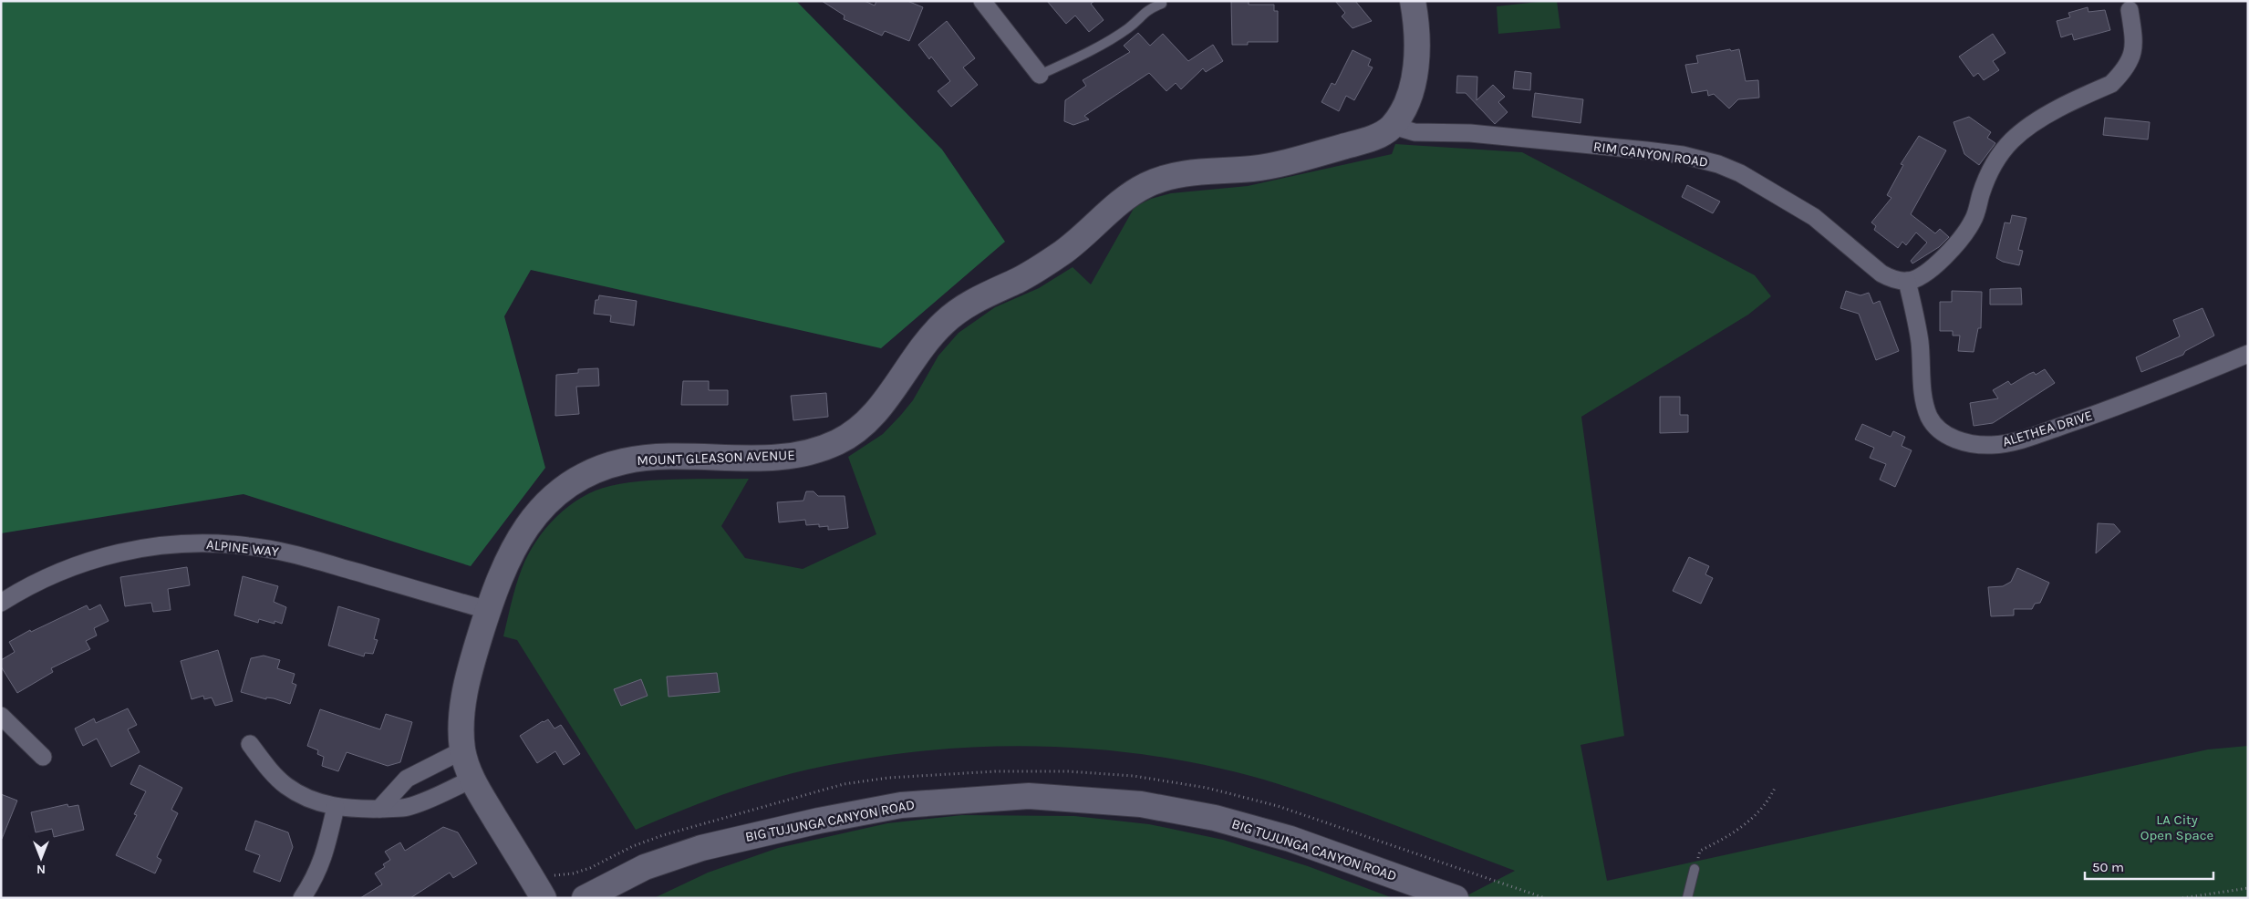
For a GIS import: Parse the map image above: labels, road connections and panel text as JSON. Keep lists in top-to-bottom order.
{
  "streets": {
    "street": [
      "RIM CANYON ROAD",
      "ALETHEA DRIVE",
      "MOUNT GLEASON AVENUE",
      "ALPINE WAY",
      "BIG TUJUNGA CANYON ROAD"
    ]
  },
  "crossings": [
    ["RIM CANYON ROAD", "ALETHEA DRIVE"],
    ["RIM CANYON ROAD", "MOUNT GLEASON AVENUE"],
    ["MOUNT GLEASON AVENUE", "ALPINE WAY"]
  ],
  "parks": ["LA City Open Space"],
  "scale_bar": "50 m",
  "north": "bottom"
}
